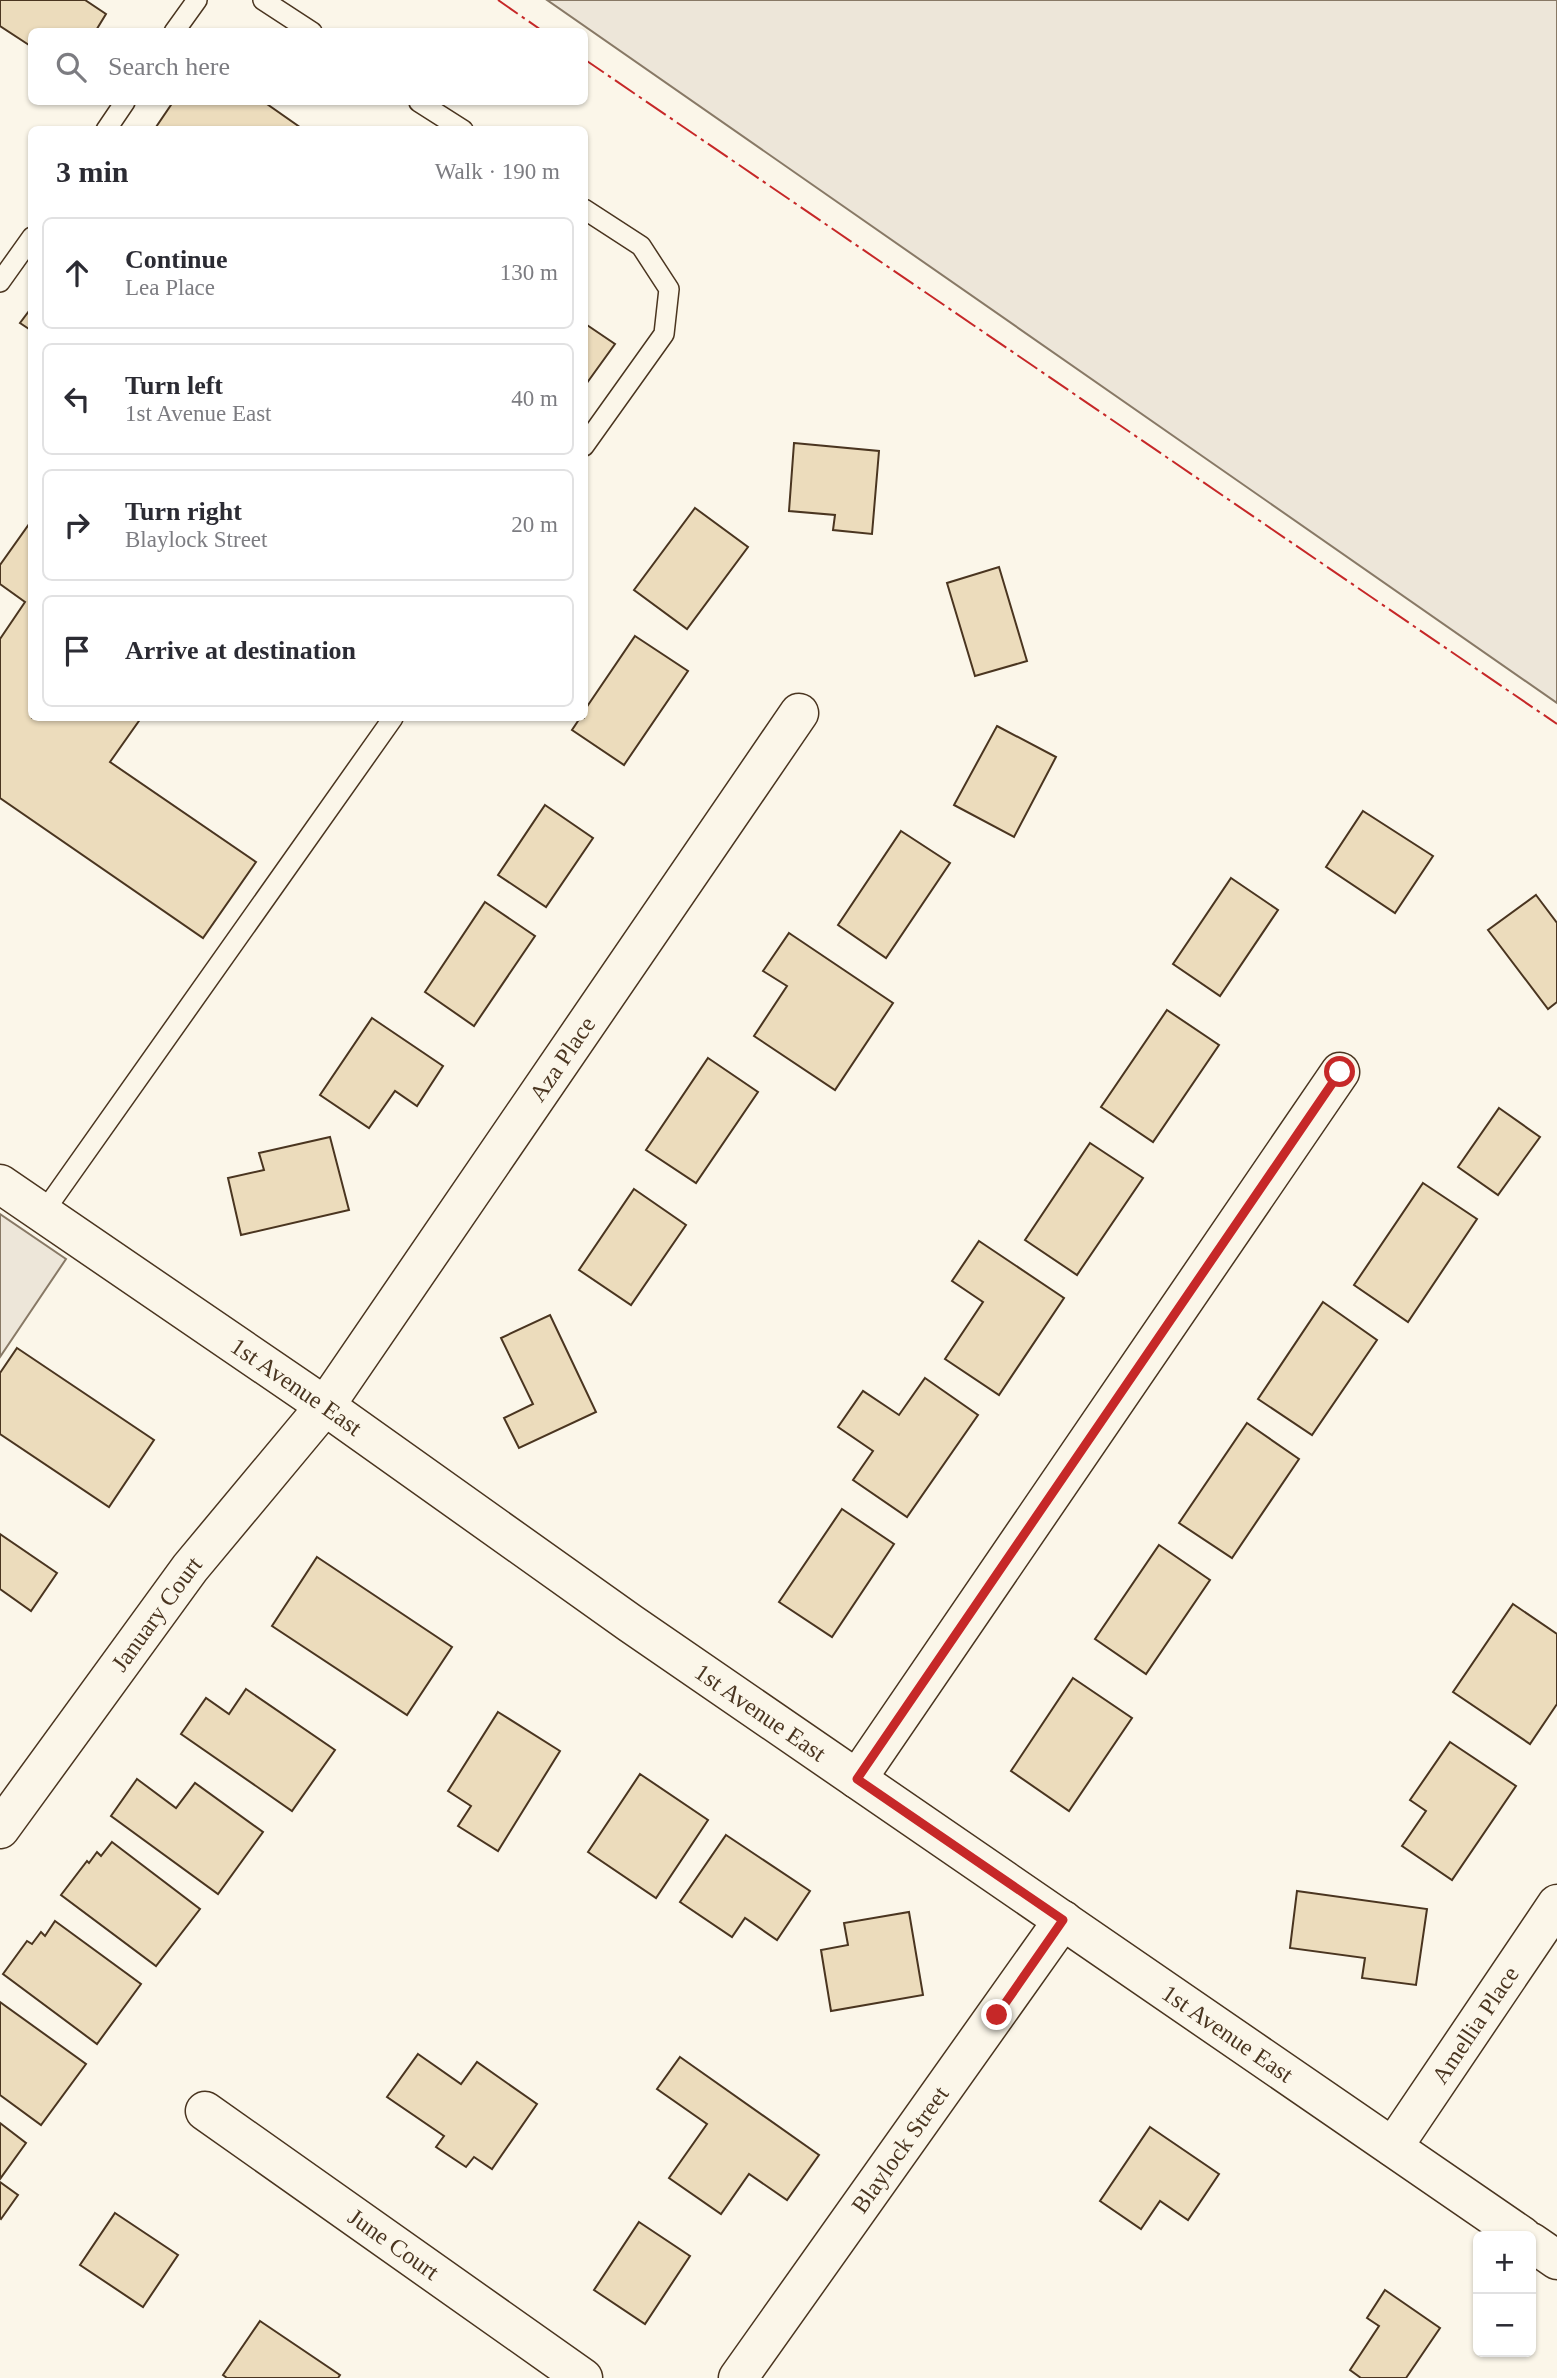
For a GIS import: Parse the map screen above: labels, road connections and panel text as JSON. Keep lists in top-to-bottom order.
{
  "streets": {
    "street": [
      "Aza Place",
      "1st Avenue East",
      "January Court",
      "Amellia Place",
      "Blaylock Street",
      "June Court"
    ]
  },
  "crossings": [
    ["Aza Place", "1st Avenue East"],
    ["Aza Place", "January Court"],
    ["1st Avenue East", "January Court"],
    ["1st Avenue East", "Amellia Place"],
    ["1st Avenue East", "Blaylock Street"]
  ],
  "page": {
    "search": "Search here",
    "heading": ["3 min", "Walk · 190 m"],
    "list": [
      ["Continue", "Lea Place", "130 m"],
      ["Turn left", "1st Avenue East", "40 m"],
      ["Turn right", "Blaylock Street", "20 m"],
      "Arrive at destination"
    ],
    "map_buttons": ["+", "−"]
  }
}
